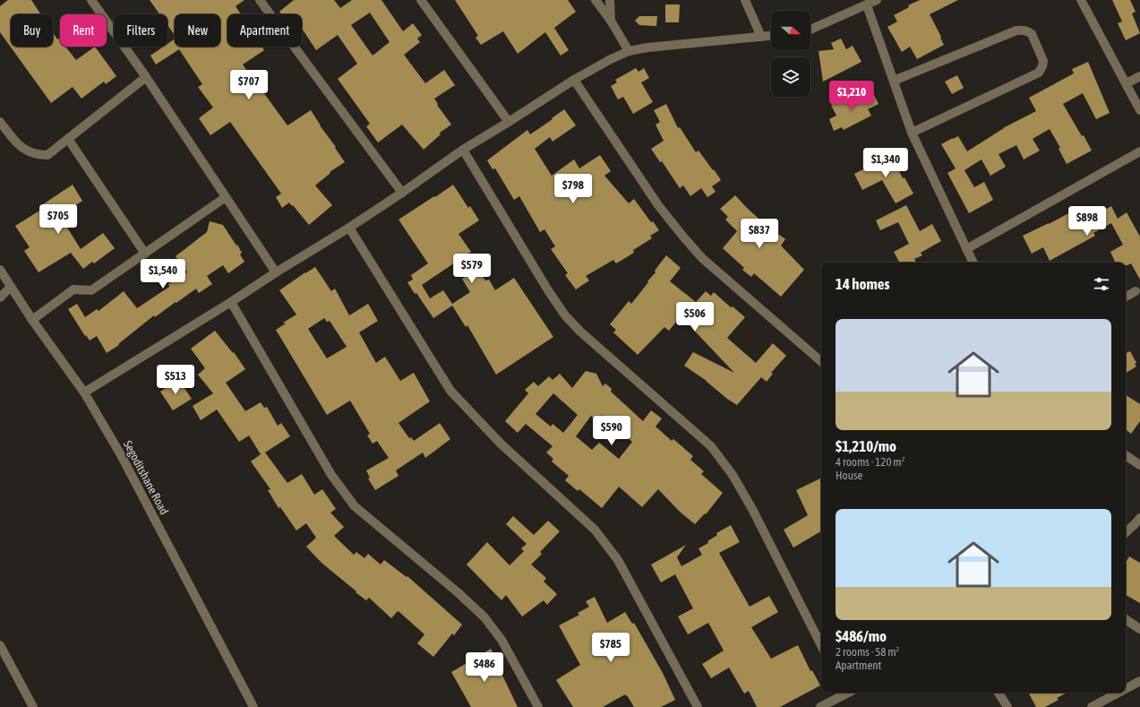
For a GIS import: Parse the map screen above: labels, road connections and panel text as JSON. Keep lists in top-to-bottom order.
{
  "streets": {
    "street": ["Segoditshane Road"]
  },
  "north": "right",
  "page": {
    "chip": [
      "Buy",
      "Rent",
      "Filters",
      "New",
      "Apartment"
    ],
    "price": [
      "$707",
      "$1,210",
      "$1,340",
      "$798",
      "$705",
      "$898",
      "$837",
      "$579",
      "$1,540",
      "$506",
      "$513",
      "$590",
      "$785",
      "$486"
    ],
    "heading": "14 homes",
    "list": [
      {
        "name": "$1,210/mo",
        "note": "4 rooms · 120 m² · House"
      },
      {
        "name": "$486/mo",
        "note": "2 rooms · 58 m² · Apartment"
      }
    ]
  }
}
